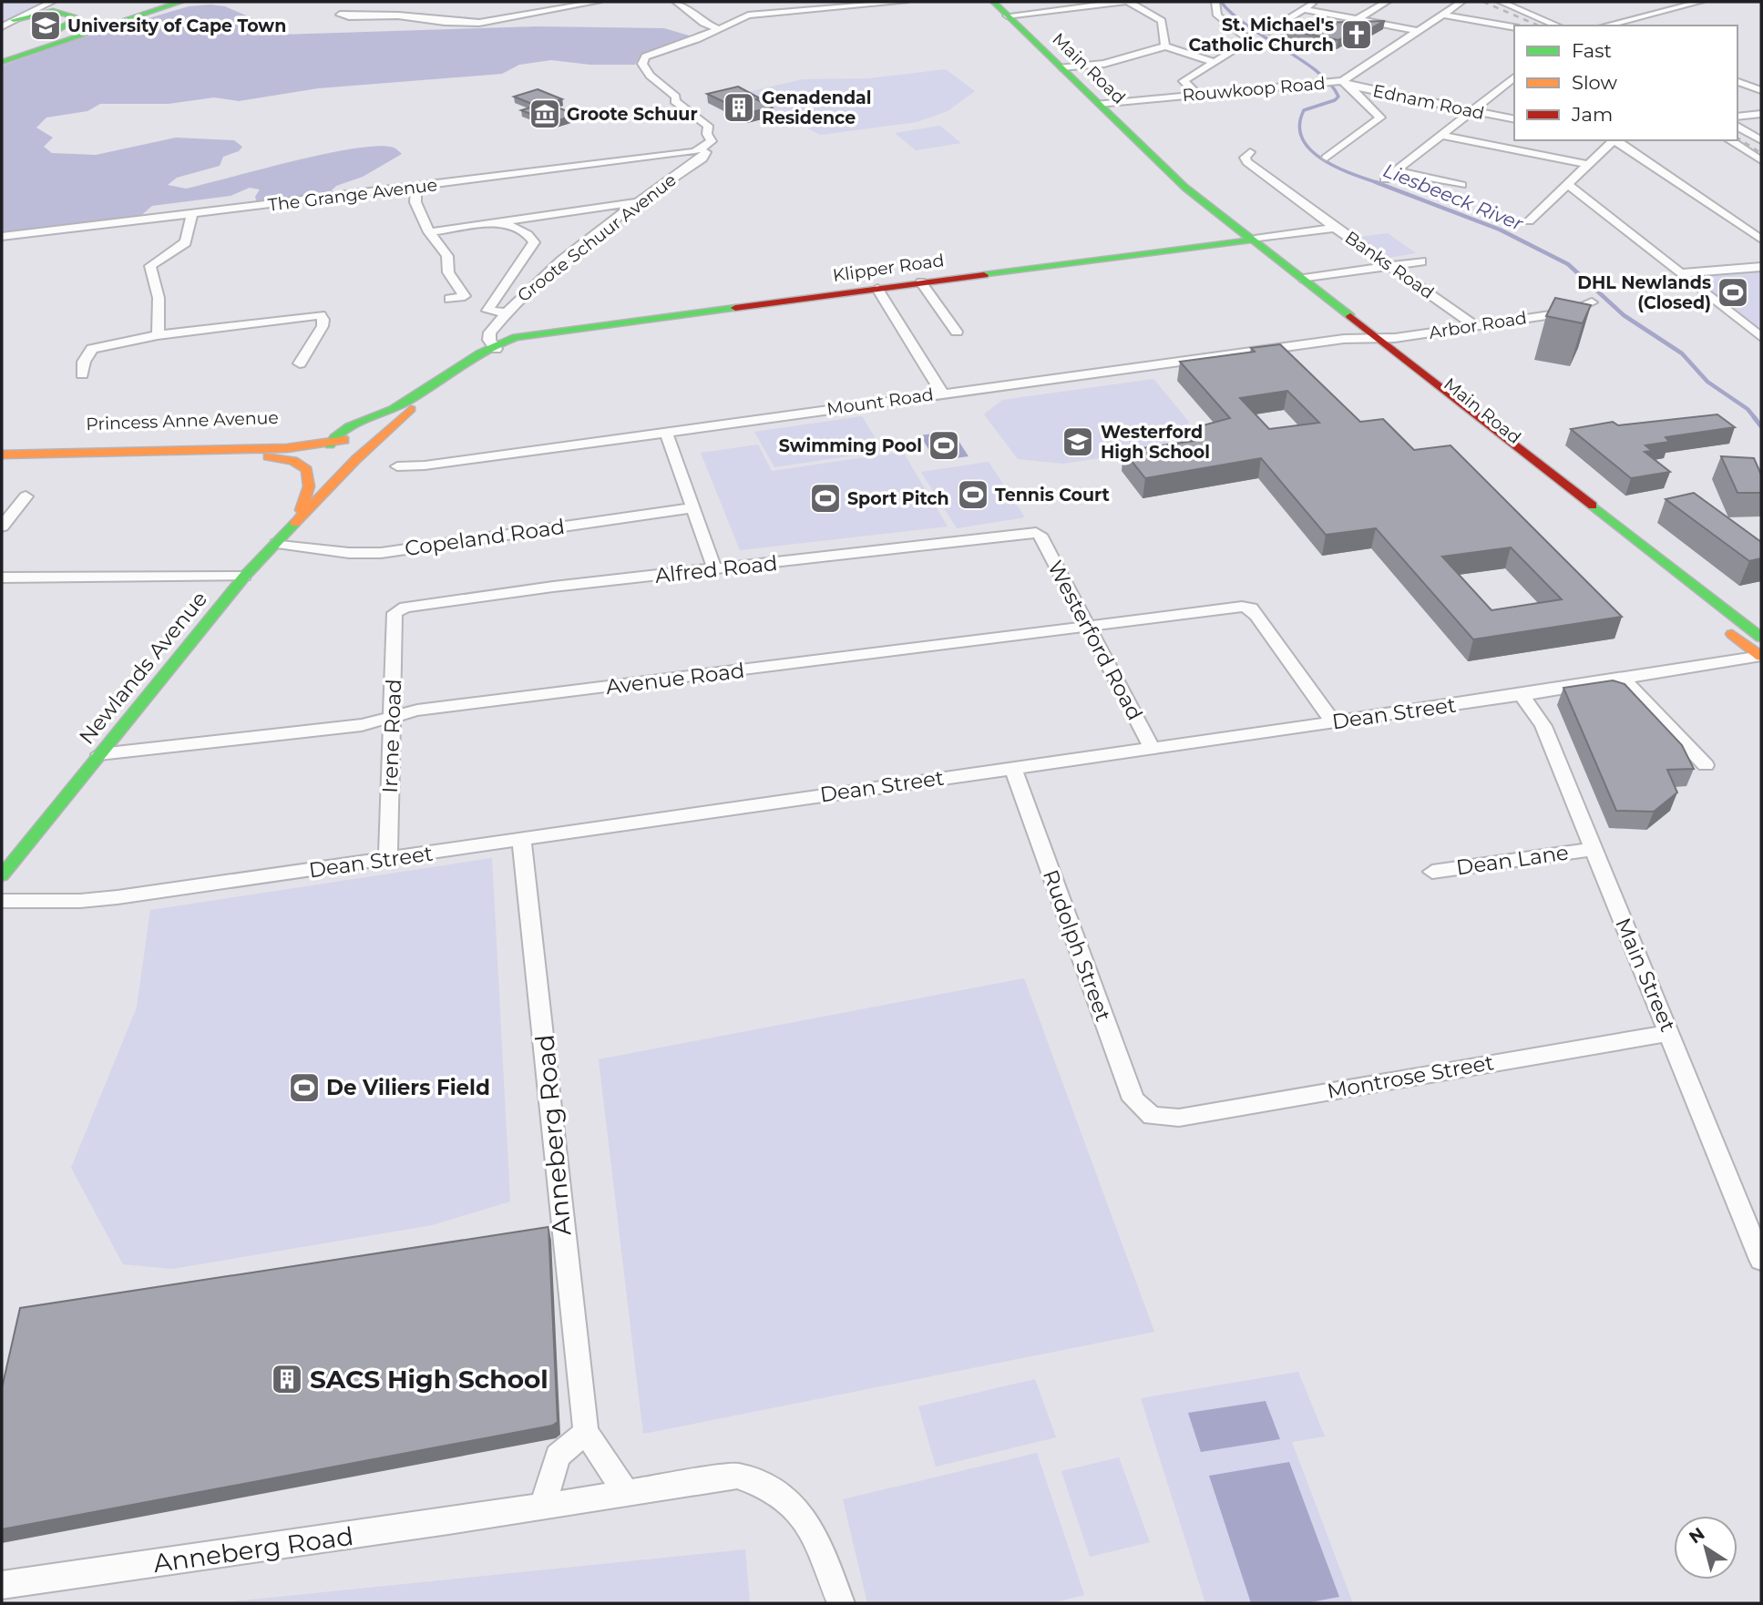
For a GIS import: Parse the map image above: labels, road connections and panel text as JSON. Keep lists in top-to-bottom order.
{
  "streets": {
    "main road": [
      "Main Road",
      "Klipper Road",
      "Princess Anne Avenue",
      "Newlands Avenue"
    ],
    "street": [
      "Rouwkoop Road",
      "Ednam Road",
      "The Grange Avenue",
      "Groote Schuur Avenue",
      "Banks Road",
      "Arbor Road",
      "Mount Road",
      "Copeland Road",
      "Alfred Road",
      "Westerford Road",
      "Avenue Road",
      "Dean Street",
      "Irene Road",
      "Dean Lane",
      "Rudolph Street",
      "Main Street",
      "Montrose Street",
      "Anneberg Road"
    ]
  },
  "crossings": [
    ["Main Road", "Rouwkoop Road"],
    ["Main Road", "Klipper Road"],
    ["Main Road", "Arbor Road"],
    ["Main Road", "Mount Road"],
    ["Main Road", "Dean Street"],
    ["Rouwkoop Road", "Ednam Road"],
    ["The Grange Avenue", "Groote Schuur Avenue"],
    ["Groote Schuur Avenue", "Klipper Road"],
    ["Banks Road", "Arbor Road"],
    ["Klipper Road", "Princess Anne Avenue"],
    ["Klipper Road", "Newlands Avenue"],
    ["Arbor Road", "Mount Road"],
    ["Copeland Road", "Newlands Avenue"],
    ["Alfred Road", "Westerford Road"],
    ["Alfred Road", "Irene Road"],
    ["Westerford Road", "Avenue Road"],
    ["Westerford Road", "Dean Street"],
    ["Newlands Avenue", "Avenue Road"],
    ["Avenue Road", "Dean Street"],
    ["Avenue Road", "Irene Road"],
    ["Dean Street", "Irene Road"],
    ["Dean Street", "Rudolph Street"],
    ["Dean Street", "Main Street"],
    ["Dean Street", "Anneberg Road"],
    ["Dean Lane", "Main Street"],
    ["Rudolph Street", "Montrose Street"],
    ["Main Street", "Montrose Street"]
  ],
  "water": ["Liesbeeck River"],
  "places": {
    "school or university": ["University of Cape Town", "Westerford High School"],
    "church": ["St. Michael's Catholic Church"],
    "building": ["Genadendal Residence", "SACS High School"],
    "museum": ["Groote Schuur"],
    "sports": [
      "DHL Newlands (Closed)",
      "Swimming Pool",
      "Tennis Court",
      "Sport Pitch",
      "De Viliers Field"
    ]
  },
  "legend": ["Fast", "Slow", "Jam"],
  "north": "top left"
}
